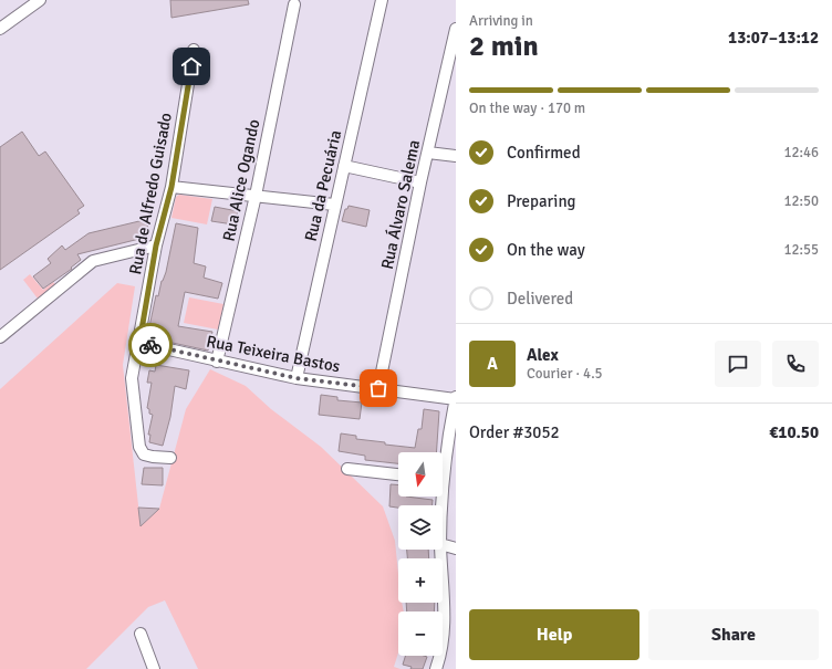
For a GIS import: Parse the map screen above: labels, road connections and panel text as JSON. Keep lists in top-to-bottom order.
{
  "streets": {
    "street": [
      "Rua Alice Ogando",
      "Rua da Pecuária",
      "Rua de Alfredo Guisado",
      "Rua Álvaro Salema",
      "Rua Teixeira Bastos"
    ]
  },
  "crossings": [
    ["Rua Alice Ogando", "Rua Teixeira Bastos"],
    ["Rua da Pecuária", "Rua Teixeira Bastos"],
    ["Rua de Alfredo Guisado", "Rua Teixeira Bastos"],
    ["Rua Álvaro Salema", "Rua Teixeira Bastos"]
  ],
  "north": "bottom",
  "page": {
    "heading": ["2 min", "Arriving in", "13:07–13:12"],
    "panel": [
      "Alex",
      "Courier · 4.5",
      "Order #3052",
      "€10.50"
    ],
    "bar": "On the way · 170 m",
    "list": [
      ["Confirmed", "12:46"],
      ["Preparing", "12:50"],
      ["On the way", "12:55"],
      "Delivered"
    ],
    "round": "A",
    "map_buttons": ["+", "−"],
    "buttons": ["Help", "Share"]
  }
}
